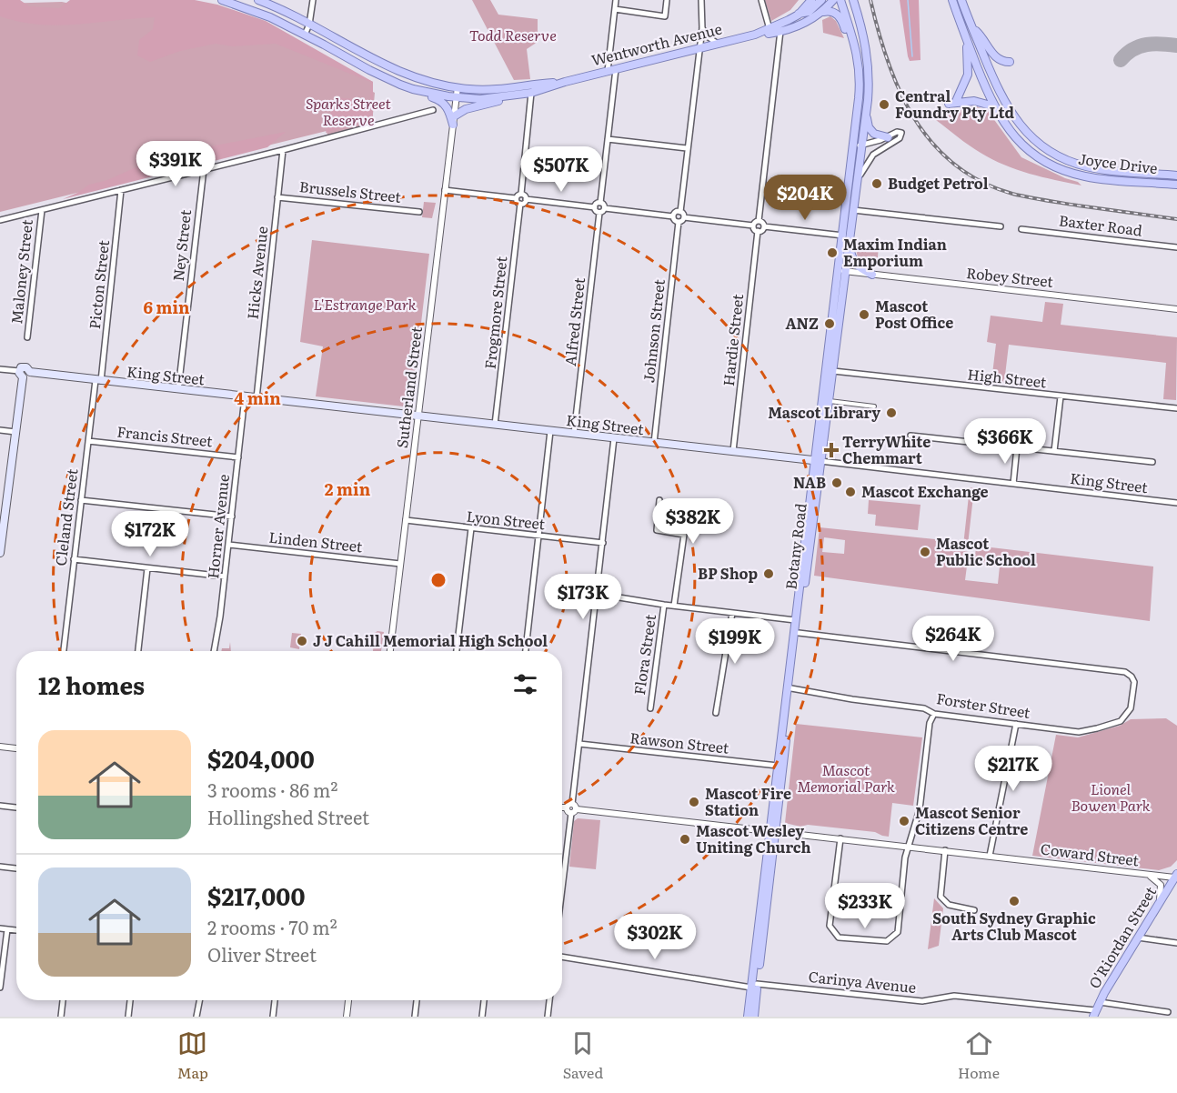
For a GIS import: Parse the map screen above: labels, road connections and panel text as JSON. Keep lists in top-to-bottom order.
{
  "streets": {
    "main road": [
      "Wentworth Avenue",
      "Joyce Drive",
      "King Street",
      "Botany Road",
      "O'Riordan Street"
    ],
    "street": [
      "Brussels Street",
      "Baxter Road",
      "Ney Street",
      "Maloney Street",
      "Hicks Avenue",
      "Robey Street",
      "Picton Street",
      "Frogmore Street",
      "Alfred Street",
      "Johnson Street",
      "Hardie Street",
      "High Street",
      "Sutherland Street",
      "Francis Street",
      "Cleland Street",
      "Lyon Street",
      "Horner Avenue",
      "Linden Street",
      "Flora Street",
      "Forster Street",
      "Rawson Street",
      "Coward Street",
      "Carinya Avenue"
    ]
  },
  "crossings": [
    ["Wentworth Avenue", "Sutherland Street"],
    ["Brussels Street", "Hicks Avenue"],
    ["Ney Street", "King Street"],
    ["Hicks Avenue", "King Street"],
    ["Robey Street", "Botany Road"],
    ["Picton Street", "King Street"],
    ["Picton Street", "Cleland Street"],
    ["Frogmore Street", "King Street"],
    ["Alfred Street", "King Street"],
    ["Johnson Street", "King Street"],
    ["Hardie Street", "King Street"],
    ["King Street", "Sutherland Street"],
    ["King Street", "Cleland Street"],
    ["King Street", "Horner Avenue"],
    ["King Street", "Botany Road"],
    ["High Street", "Botany Road"],
    ["Sutherland Street", "Lyon Street"],
    ["Sutherland Street", "Linden Street"],
    ["Francis Street", "Cleland Street"],
    ["Francis Street", "Horner Avenue"],
    ["Horner Avenue", "Linden Street"],
    ["Botany Road", "Forster Street"],
    ["Botany Road", "Rawson Street"],
    ["Botany Road", "Coward Street"],
    ["Botany Road", "Carinya Avenue"],
    ["Coward Street", "O'Riordan Street"],
    ["O'Riordan Street", "Carinya Avenue"]
  ],
  "parks": [
    "Todd Reserve",
    "Sparks Street Reserve",
    "L'Estrange Park",
    "Mascot Memorial Park",
    "Lionel Bowen Park"
  ],
  "places": {
    "other": [
      "Central Foundry Pty Ltd",
      "Budget Petrol",
      "Maxim Indian Emporium",
      "Mascot Post Office",
      "ANZ",
      "Mascot Library",
      "NAB",
      "Mascot Exchange",
      "Mascot Public School",
      "BP Shop",
      "J J Cahill Memorial High School",
      "Mascot Fire Station",
      "Mascot Senior Citizens Centre",
      "Mascot Wesley Uniting Church",
      "South Sydney Graphic Arts Club Mascot"
    ],
    "health": ["TerryWhite Chemmart"]
  },
  "page": {
    "price": [
      "$391K",
      "$507K",
      "$204K",
      "$366K",
      "$382K",
      "$172K",
      "$173K",
      "$264K",
      "$199K",
      "$217K",
      "$233K",
      "$302K"
    ],
    "heading": "12 homes",
    "list": [
      {
        "name": "$204,000",
        "note": "3 rooms · 86 m² · Hollingshed Street"
      },
      {
        "name": "$217,000",
        "note": "2 rooms · 70 m² · Oliver Street"
      }
    ],
    "tabs": ["Map", "Saved", "Home"]
  },
  "rings": ["6 min", "4 min", "2 min"]
}
